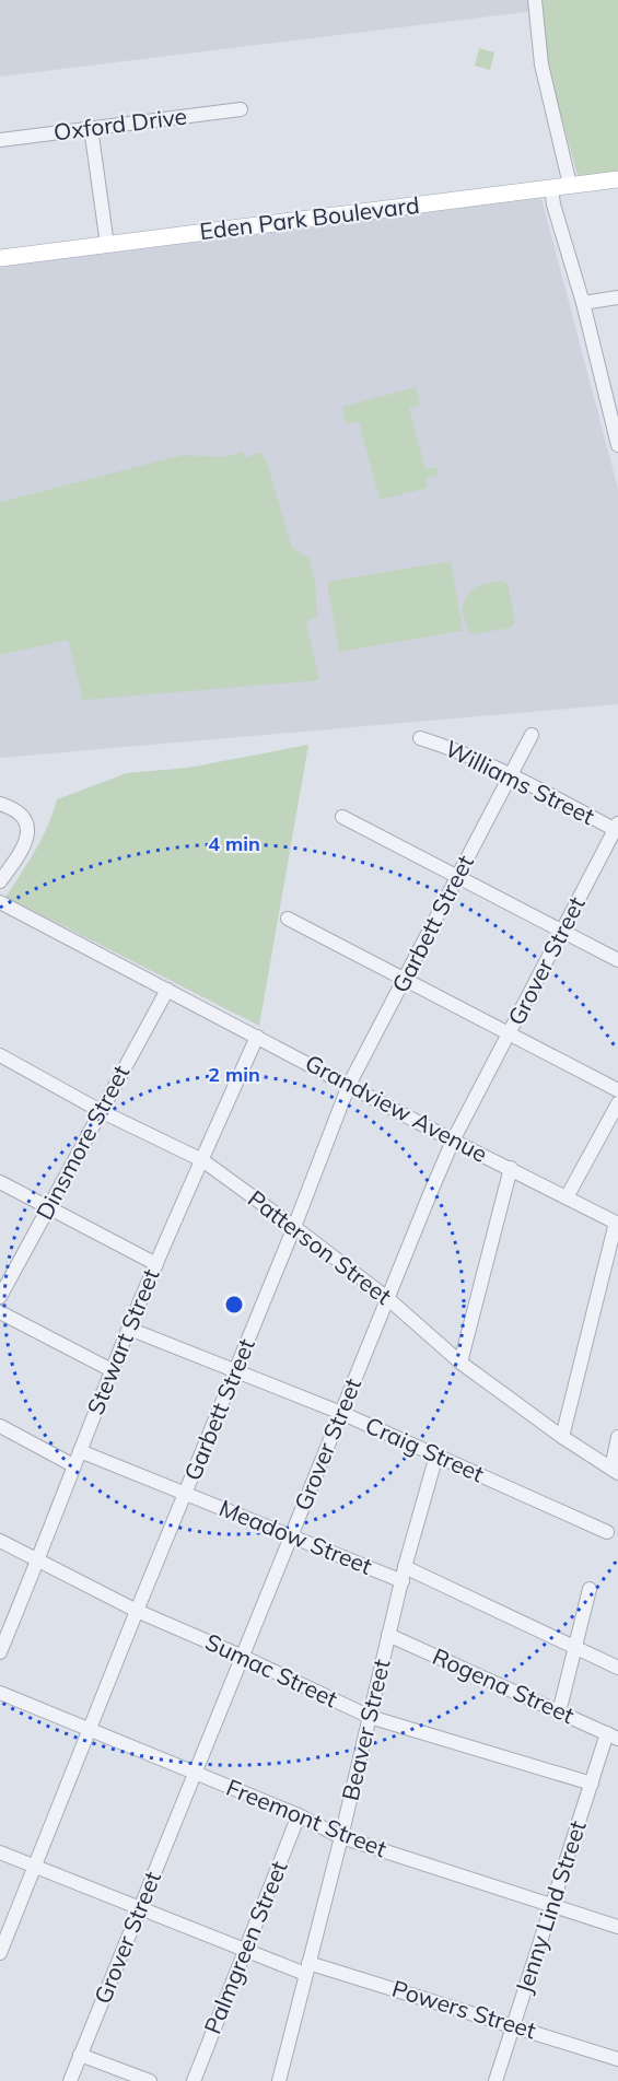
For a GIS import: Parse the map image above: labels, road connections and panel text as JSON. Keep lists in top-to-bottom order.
{
  "streets": {
    "main road": ["Eden Park Boulevard"],
    "street": [
      "Oxford Drive",
      "Williams Street",
      "Garbett Street",
      "Grover Street",
      "Grandview Avenue",
      "Dinsmore Street",
      "Patterson Street",
      "Stewart Street",
      "Craig Street",
      "Meadow Street",
      "Sumac Street",
      "Rogena Street",
      "Beaver Street",
      "Freemont Street",
      "Jenny Lind Street",
      "Palmgreen Street",
      "Powers Street"
    ]
  },
  "crossings": [
    ["Williams Street", "Garbett Street"],
    ["Williams Street", "Grover Street"],
    ["Garbett Street", "Grandview Avenue"],
    ["Garbett Street", "Patterson Street"],
    ["Garbett Street", "Craig Street"],
    ["Garbett Street", "Meadow Street"],
    ["Garbett Street", "Sumac Street"],
    ["Garbett Street", "Freemont Street"],
    ["Garbett Street", "Powers Street"],
    ["Grover Street", "Grandview Avenue"],
    ["Grover Street", "Patterson Street"],
    ["Grover Street", "Craig Street"],
    ["Grover Street", "Meadow Street"],
    ["Grover Street", "Sumac Street"],
    ["Grover Street", "Freemont Street"],
    ["Grover Street", "Powers Street"],
    ["Grandview Avenue", "Dinsmore Street"],
    ["Grandview Avenue", "Stewart Street"],
    ["Dinsmore Street", "Patterson Street"],
    ["Patterson Street", "Stewart Street"],
    ["Stewart Street", "Craig Street"],
    ["Stewart Street", "Meadow Street"],
    ["Stewart Street", "Sumac Street"],
    ["Craig Street", "Beaver Street"],
    ["Meadow Street", "Beaver Street"],
    ["Sumac Street", "Beaver Street"],
    ["Sumac Street", "Jenny Lind Street"],
    ["Rogena Street", "Beaver Street"],
    ["Rogena Street", "Jenny Lind Street"],
    ["Beaver Street", "Freemont Street"],
    ["Beaver Street", "Powers Street"],
    ["Freemont Street", "Jenny Lind Street"],
    ["Freemont Street", "Palmgreen Street"],
    ["Jenny Lind Street", "Powers Street"],
    ["Palmgreen Street", "Powers Street"]
  ],
  "rings": ["4 min", "2 min"]
}
